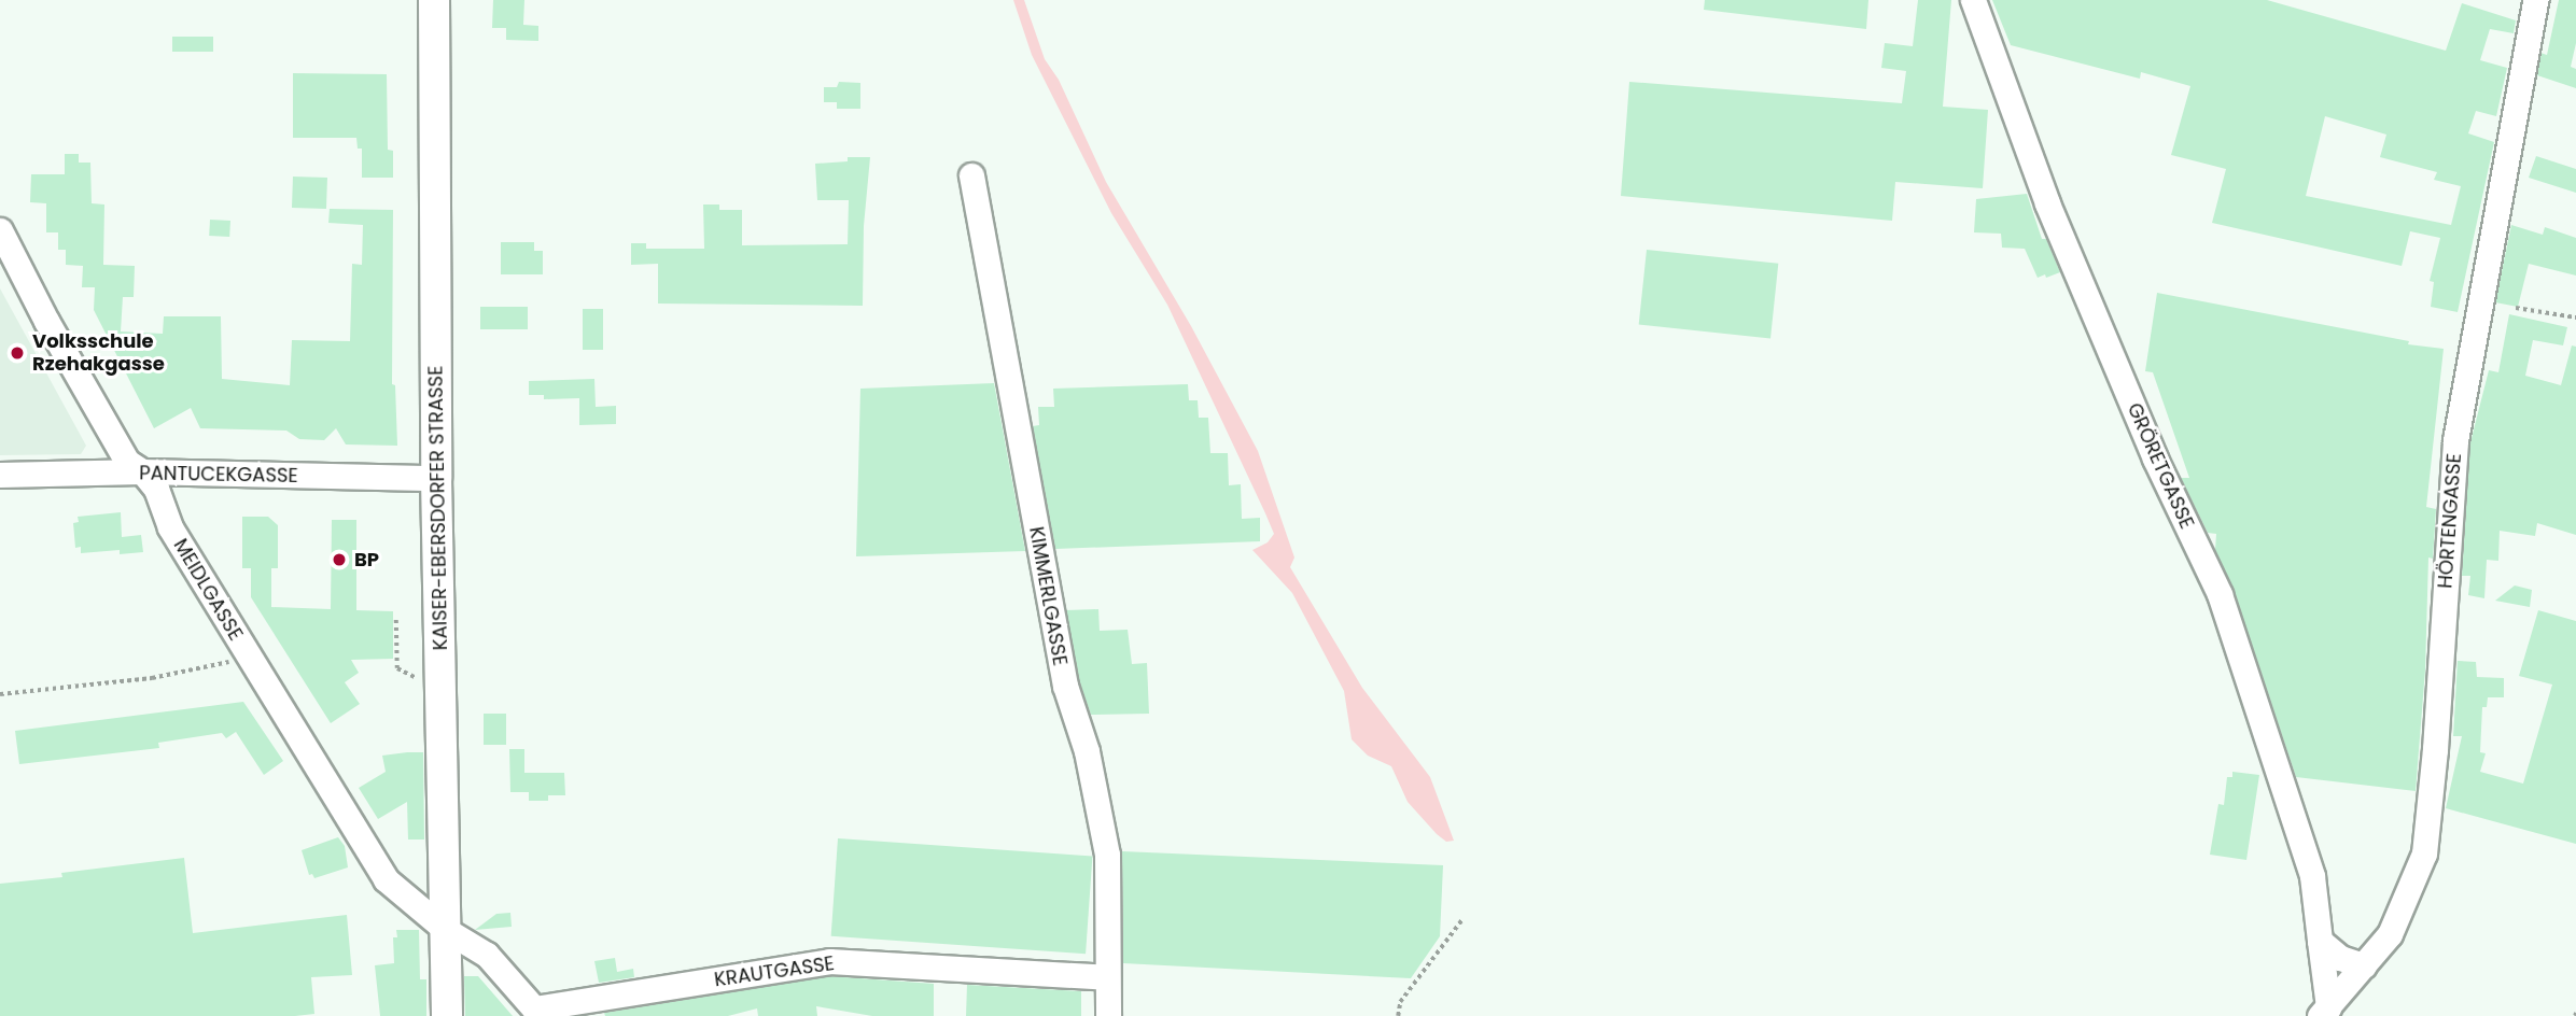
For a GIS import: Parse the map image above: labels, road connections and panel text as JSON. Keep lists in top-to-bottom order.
{
  "streets": {
    "main road": ["KAISER-EBERSDORFER STRASSE"],
    "street": [
      "GRÖRETGASSE",
      "PANTUCEKGASSE",
      "HÖRTENGASSE",
      "MEIDLGASSE",
      "KIMMERLGASSE",
      "KRAUTGASSE"
    ]
  },
  "crossings": [
    ["GRÖRETGASSE", "HÖRTENGASSE"],
    ["PANTUCEKGASSE", "KAISER-EBERSDORFER STRASSE"],
    ["PANTUCEKGASSE", "MEIDLGASSE"],
    ["KAISER-EBERSDORFER STRASSE", "MEIDLGASSE"],
    ["MEIDLGASSE", "KRAUTGASSE"],
    ["KIMMERLGASSE", "KRAUTGASSE"]
  ],
  "places": ["Volksschule Rzehakgasse", "BP"]
}
